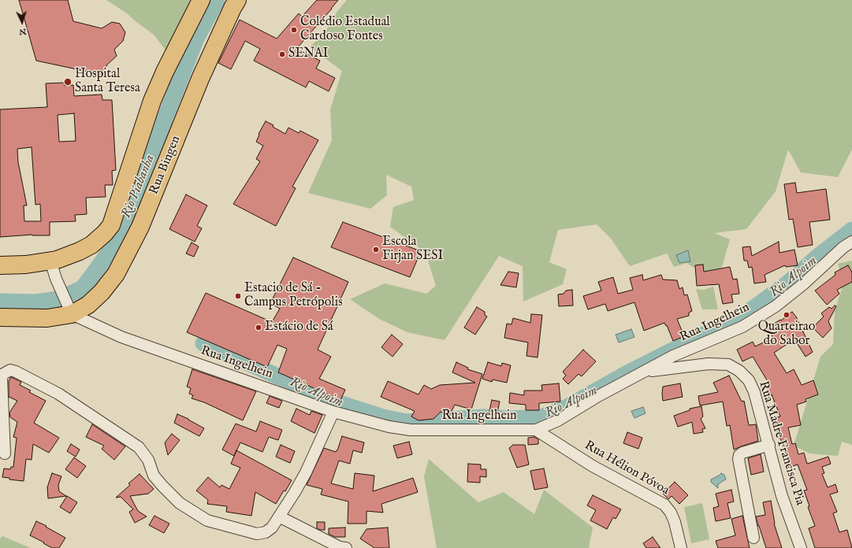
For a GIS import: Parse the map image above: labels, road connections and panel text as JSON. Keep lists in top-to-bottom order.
{
  "streets": {
    "main road": ["Rua Bingen"],
    "street": ["Rua Ingelhein", "Rua Madre Francisca Pia", "Rua Hélion Póvoa"]
  },
  "crossings": [
    ["Rua Bingen", "Rua Ingelhein"],
    ["Rua Ingelhein", "Rua Madre Francisca Pia"],
    ["Rua Ingelhein", "Rua Hélion Póvoa"]
  ],
  "water": ["Rio Piabanha", "Rio Alpoim"],
  "places": [
    "Colédio Estadual Cardoso Fontes",
    "SENAI",
    "Hospital Santa Teresa",
    "Escola Firjan SESI",
    "Estacio de Sá - Campus Petrópolis",
    "Quarteirao do Sabor",
    "Estácio de Sá"
  ],
  "north": "bottom"
}
